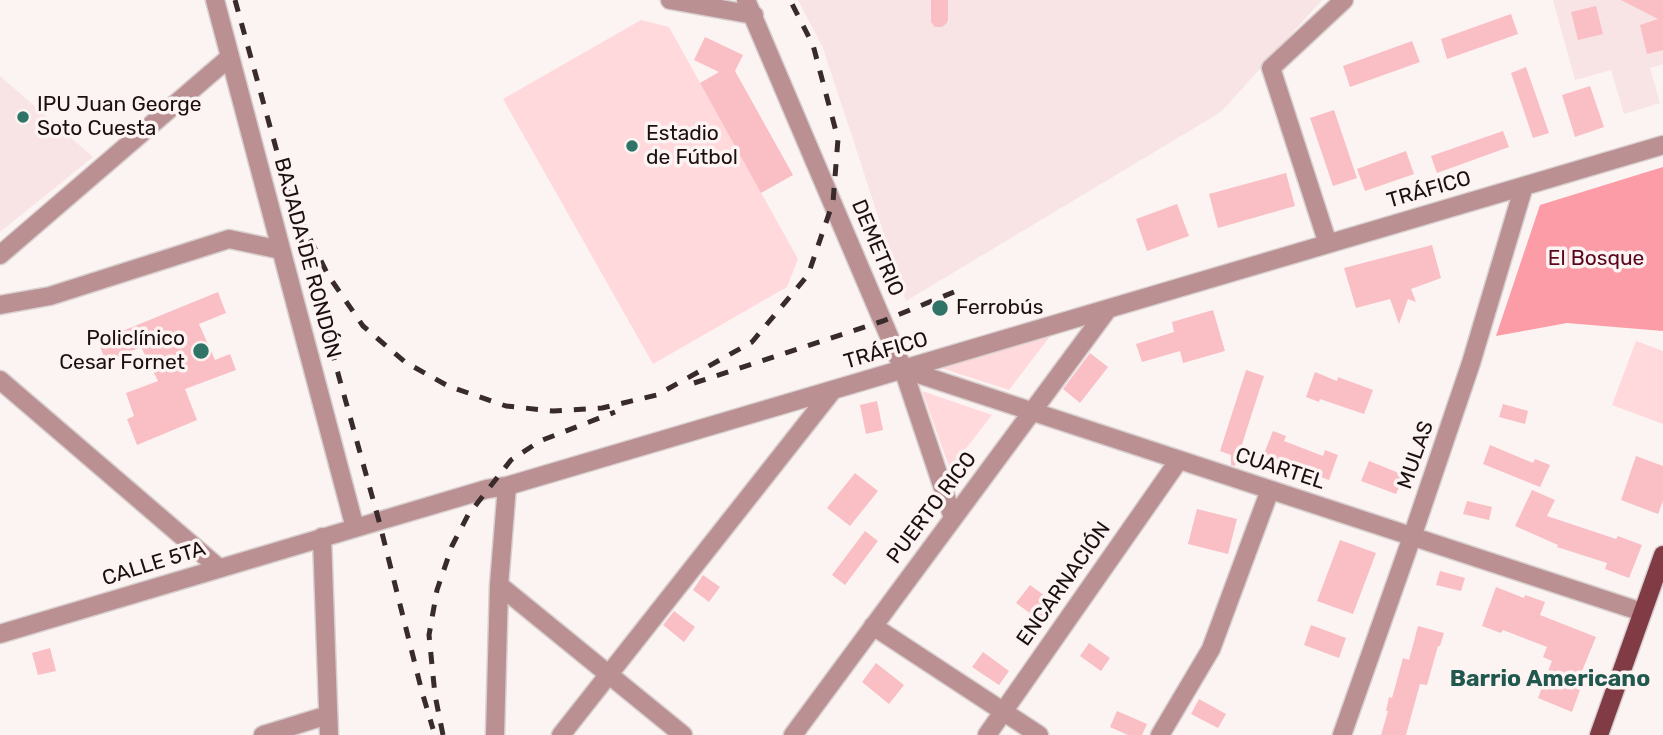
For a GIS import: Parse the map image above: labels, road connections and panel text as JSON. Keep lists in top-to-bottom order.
{
  "streets": {
    "street": [
      "TRÁFICO",
      "DEMETRIO",
      "BAJADA DE RONDÓN",
      "MULAS",
      "CUARTEL",
      "PUERTO RICO",
      "CALLE 5TA",
      "ENCARNACIÓN"
    ]
  },
  "crossings": [
    ["TRÁFICO", "DEMETRIO"],
    ["TRÁFICO", "BAJADA DE RONDÓN"],
    ["TRÁFICO", "MULAS"],
    ["TRÁFICO", "CUARTEL"],
    ["TRÁFICO", "PUERTO RICO"],
    ["TRÁFICO", "CALLE 5TA"],
    ["DEMETRIO", "CUARTEL"],
    ["DEMETRIO", "PUERTO RICO"],
    ["MULAS", "CUARTEL"],
    ["CUARTEL", "PUERTO RICO"],
    ["CUARTEL", "ENCARNACIÓN"]
  ],
  "districts": ["Barrio Americano"],
  "parks": ["El Bosque"],
  "places": [
    "IPU Juan George Soto Cuesta",
    "Estadio de Fútbol",
    "Ferrobús",
    "Policlínico Cesar Fornet"
  ]
}
